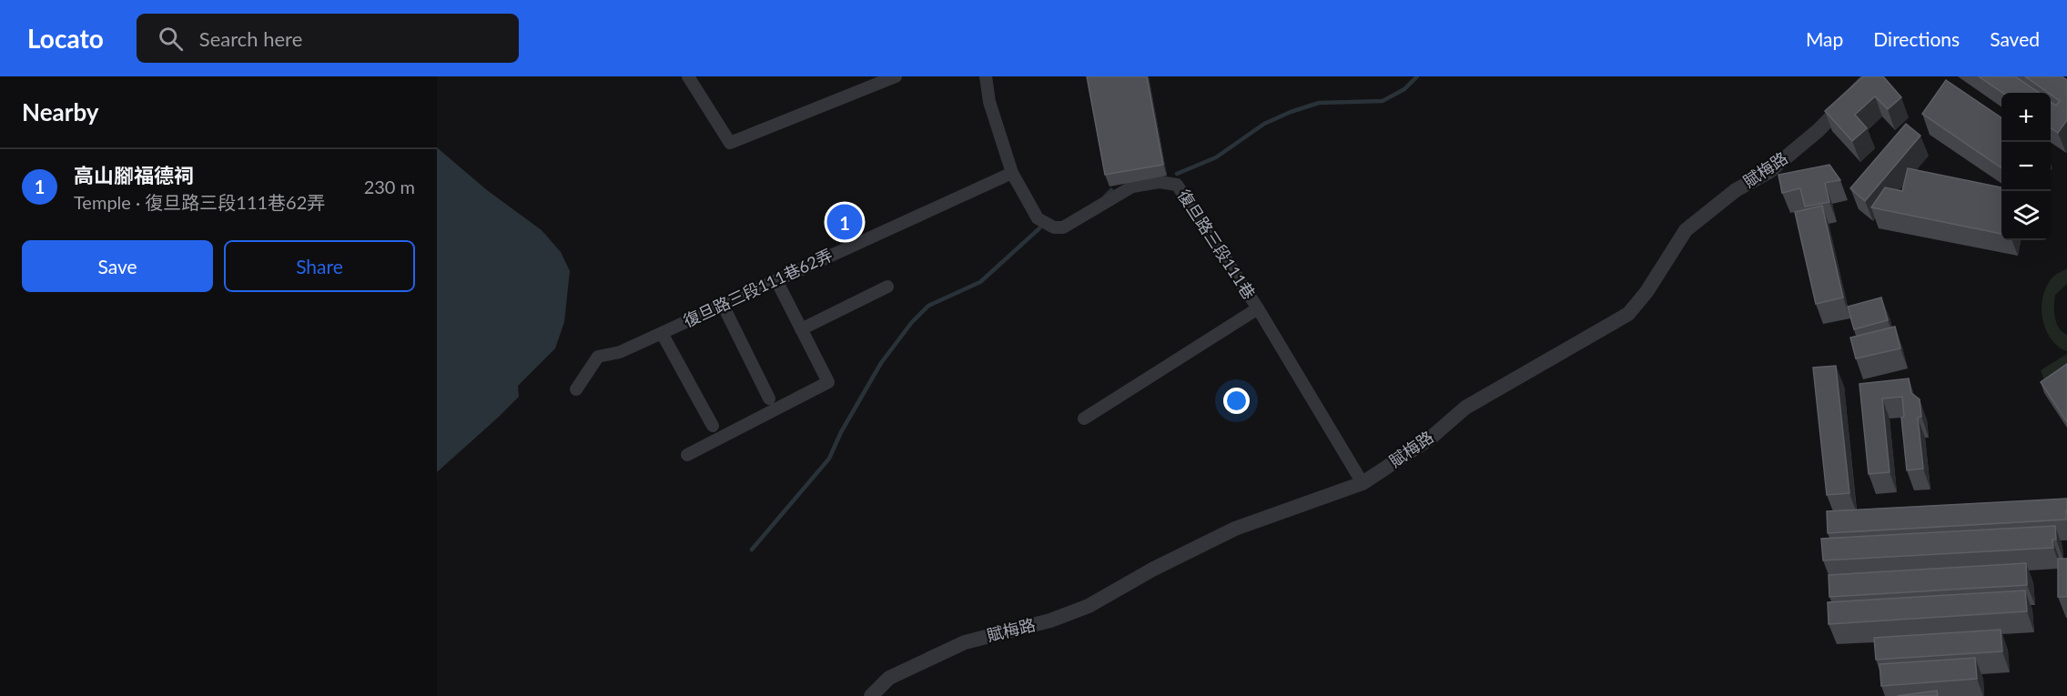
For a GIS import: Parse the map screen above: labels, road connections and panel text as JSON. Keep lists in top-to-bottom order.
{
  "streets": {
    "street": ["賦梅路", "復旦路三段111巷", "復旦路三段111巷62弄"]
  },
  "crossings": [
    ["賦梅路", "復旦路三段111巷"],
    ["復旦路三段111巷", "復旦路三段111巷62弄"]
  ],
  "page": {
    "header": "Locato",
    "search": "Search here",
    "nav": ["Map", "Directions", "Saved"],
    "heading": "Nearby",
    "map_buttons": ["+", "−"],
    "list": [
      {
        "mark": "1",
        "name": "高山腳福德祠",
        "note": "Temple · 復旦路三段111巷62弄",
        "value": "230 m"
      }
    ],
    "pins": "1",
    "buttons": ["Save", "Share"]
  }
}
